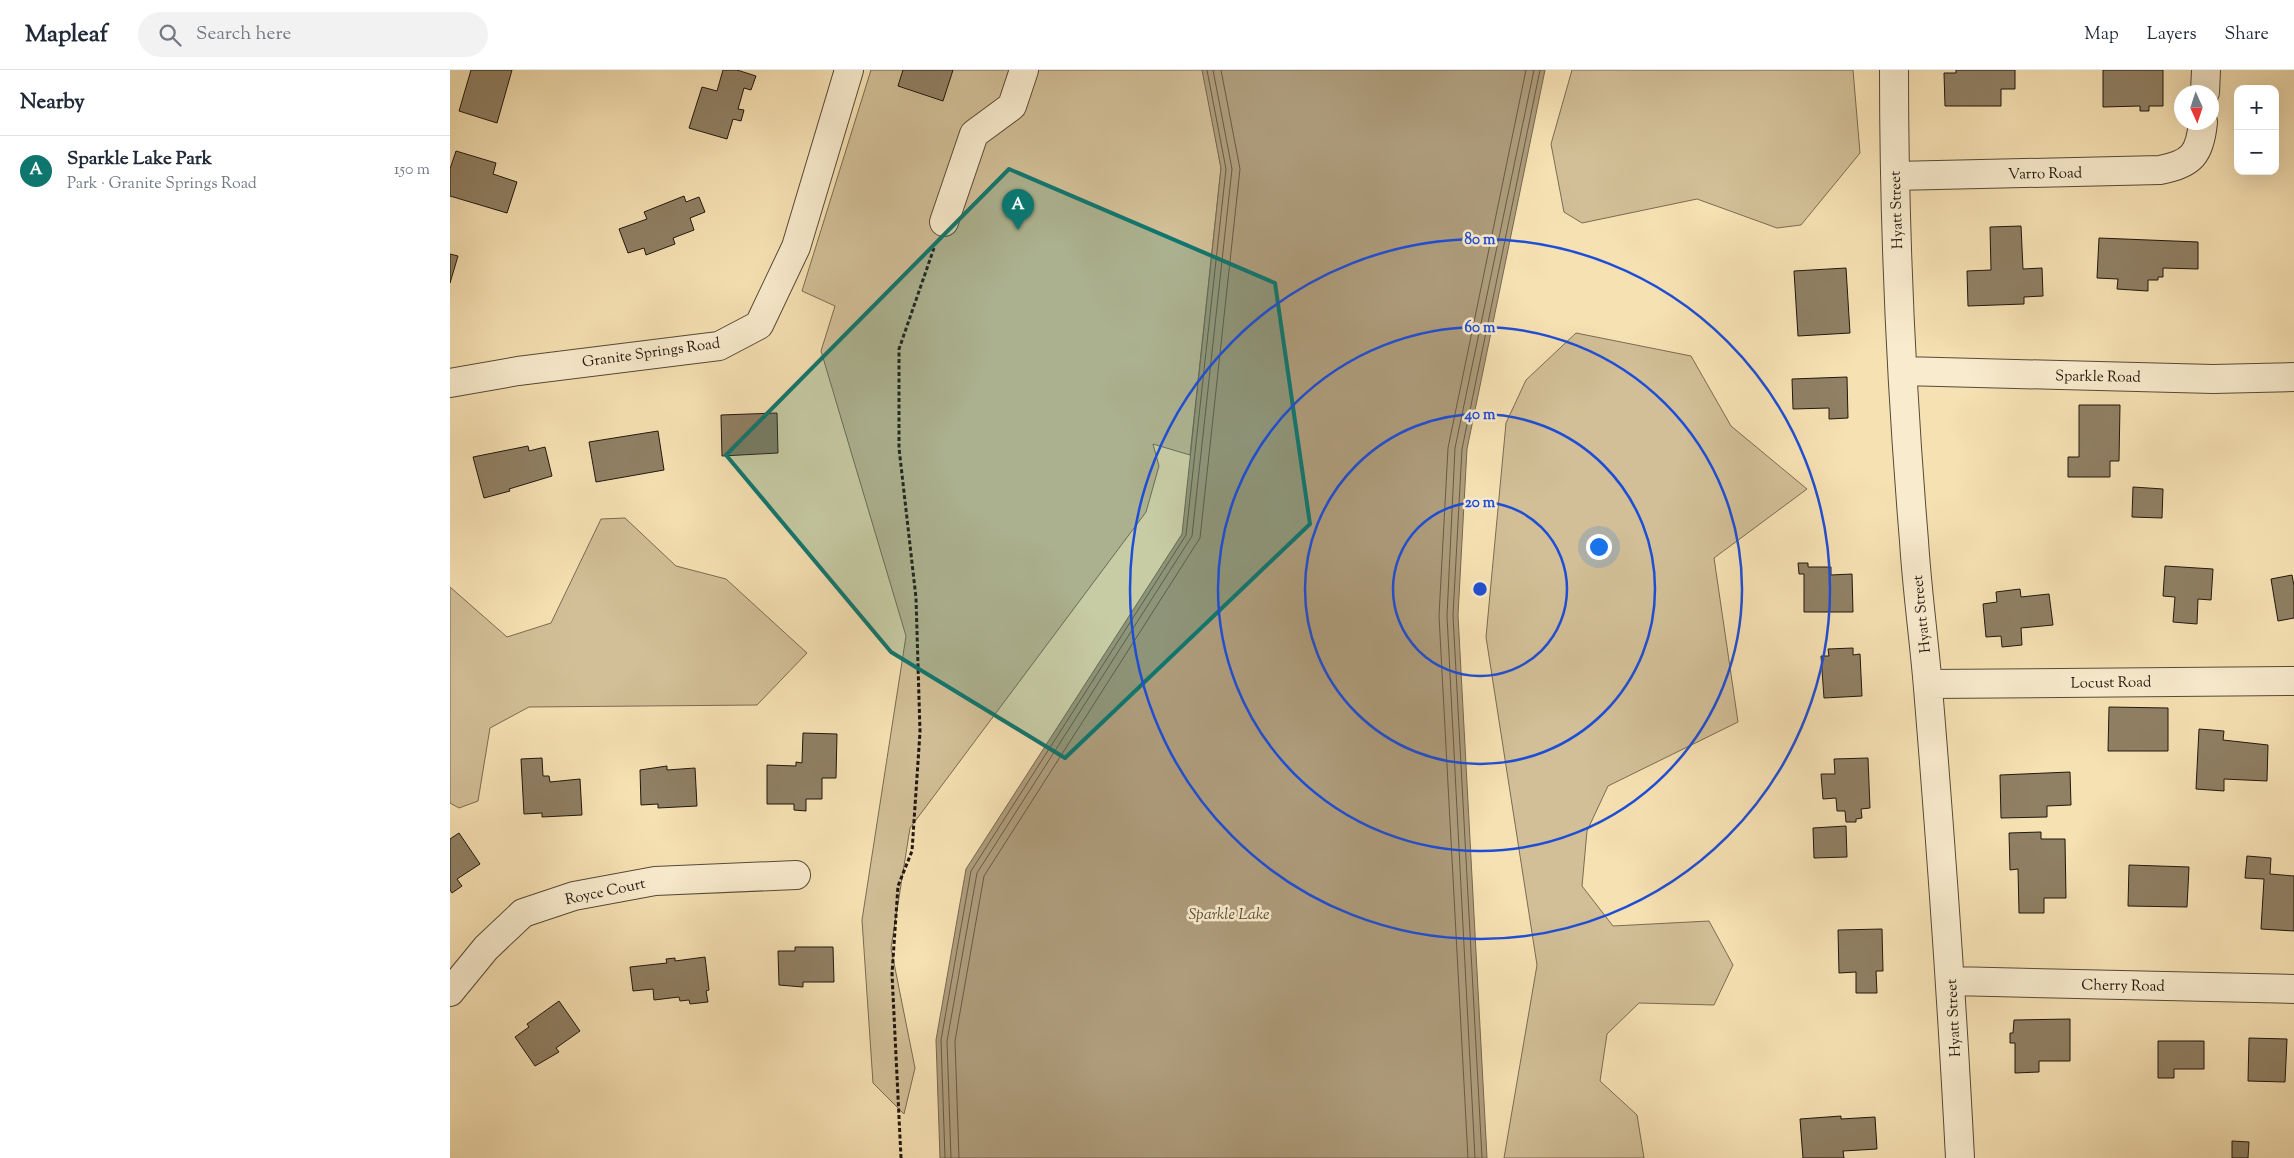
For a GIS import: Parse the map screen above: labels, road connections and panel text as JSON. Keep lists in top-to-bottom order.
{
  "streets": {
    "street": [
      "Varro Road",
      "Hyatt Street",
      "Granite Springs Road",
      "Sparkle Road",
      "Locust Road",
      "Royce Court",
      "Cherry Road"
    ]
  },
  "crossings": [
    ["Varro Road", "Hyatt Street"],
    ["Hyatt Street", "Sparkle Road"],
    ["Hyatt Street", "Locust Road"],
    ["Hyatt Street", "Cherry Road"]
  ],
  "water": ["Sparkle Lake"],
  "north": "bottom",
  "page": {
    "header": "Mapleaf",
    "search": "Search here",
    "nav": ["Map", "Layers", "Share"],
    "heading": "Nearby",
    "map_buttons": ["+", "−"],
    "list": [
      {
        "mark": "A",
        "name": "Sparkle Lake Park",
        "note": "Park · Granite Springs Road",
        "value": "150 m"
      }
    ],
    "pins": "A"
  },
  "rings": [
    "80 m",
    "60 m",
    "40 m",
    "20 m"
  ]
}
